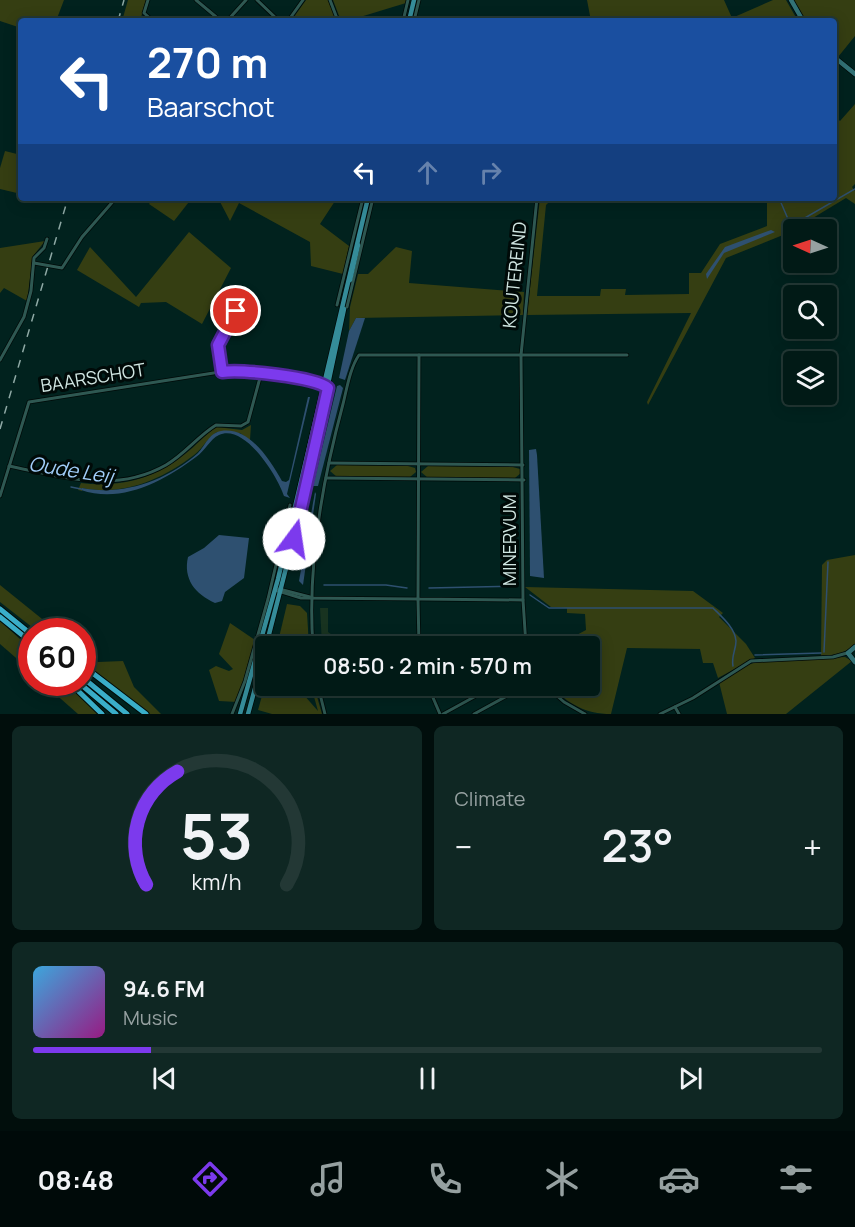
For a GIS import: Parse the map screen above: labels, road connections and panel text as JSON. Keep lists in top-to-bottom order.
{
  "streets": {
    "street": ["KOUTEREIND", "BAARSCHOT", "MINERVUM"]
  },
  "crossings": [
    ["KOUTEREIND", "MINERVUM"]
  ],
  "water": ["Oude Leij"],
  "north": "left",
  "page": {
    "turn": ["270 m", "Baarschot"],
    "limit": "60",
    "trip": "08:50 · 2 min · 570 m",
    "tile": "Climate",
    "heat": ["−", "23°", "+"],
    "song": ["94.6 FM", "Music"],
    "tabs": "08:48",
    "gauge": ["53", "km/h"]
  }
}
